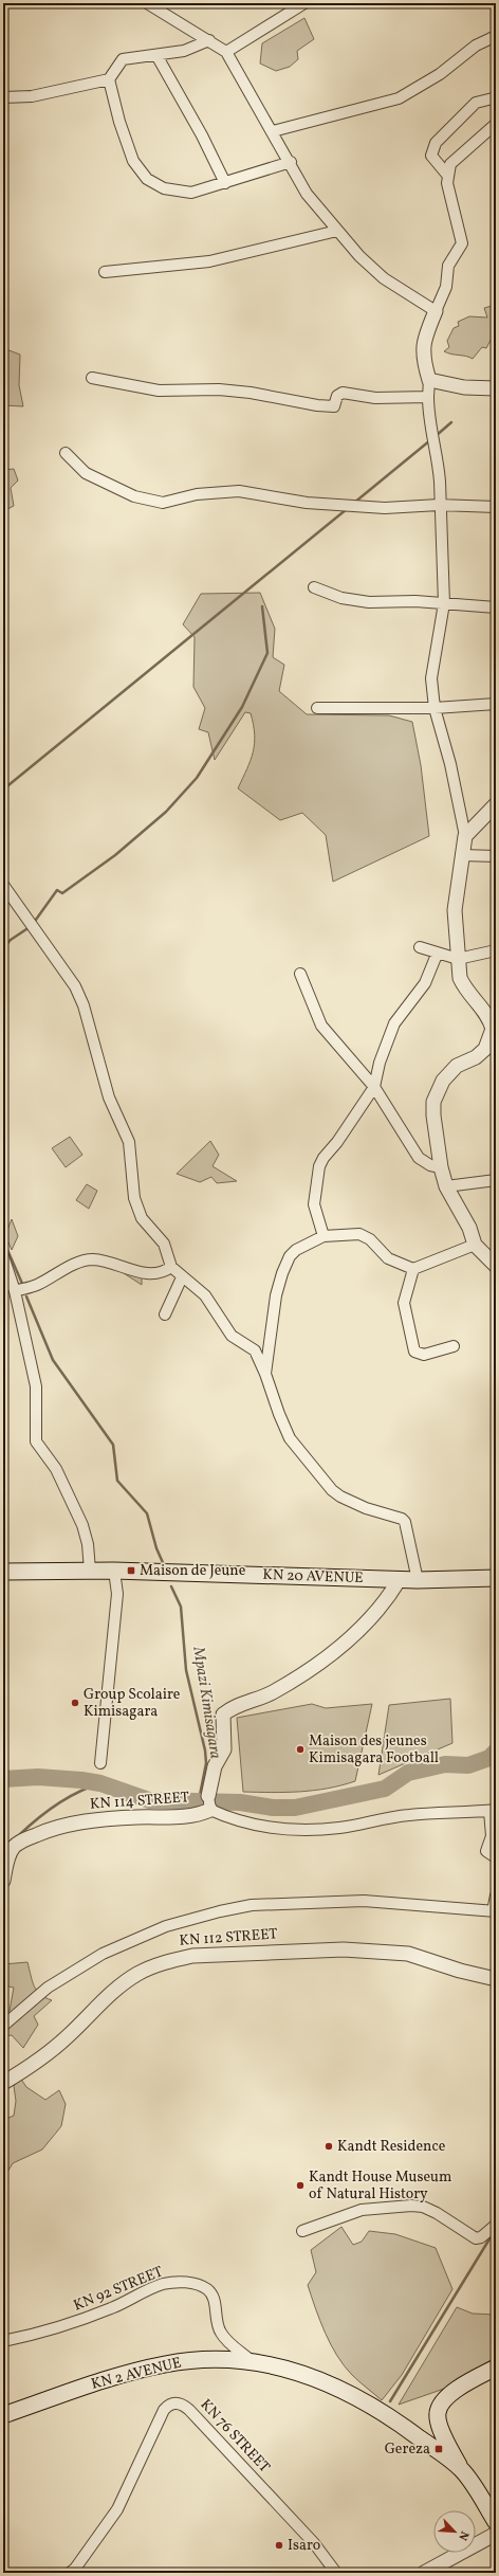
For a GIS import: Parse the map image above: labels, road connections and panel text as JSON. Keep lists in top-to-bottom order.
{
  "streets": {
    "main road": ["KN 20 AVENUE", "KN 2 AVENUE"],
    "street": [
      "KN 114 STREET",
      "KN 112 STREET",
      "KN 92 STREET",
      "KN 76 STREET"
    ]
  },
  "crossings": [
    ["KN 20 AVENUE", "KN 114 STREET"],
    ["KN 92 STREET", "KN 2 AVENUE"]
  ],
  "water": ["Mpazi Kimisagara"],
  "places": {
    "transit": ["Maison de Jeune", "Gereza"],
    "other": [
      "Group Scolaire Kimisagara",
      "Maison des jeunes Kimisagara Football",
      "Kandt Residence",
      "Kandt House Museum of Natural History",
      "Isaro"
    ]
  },
  "north": "bottom right"
}
